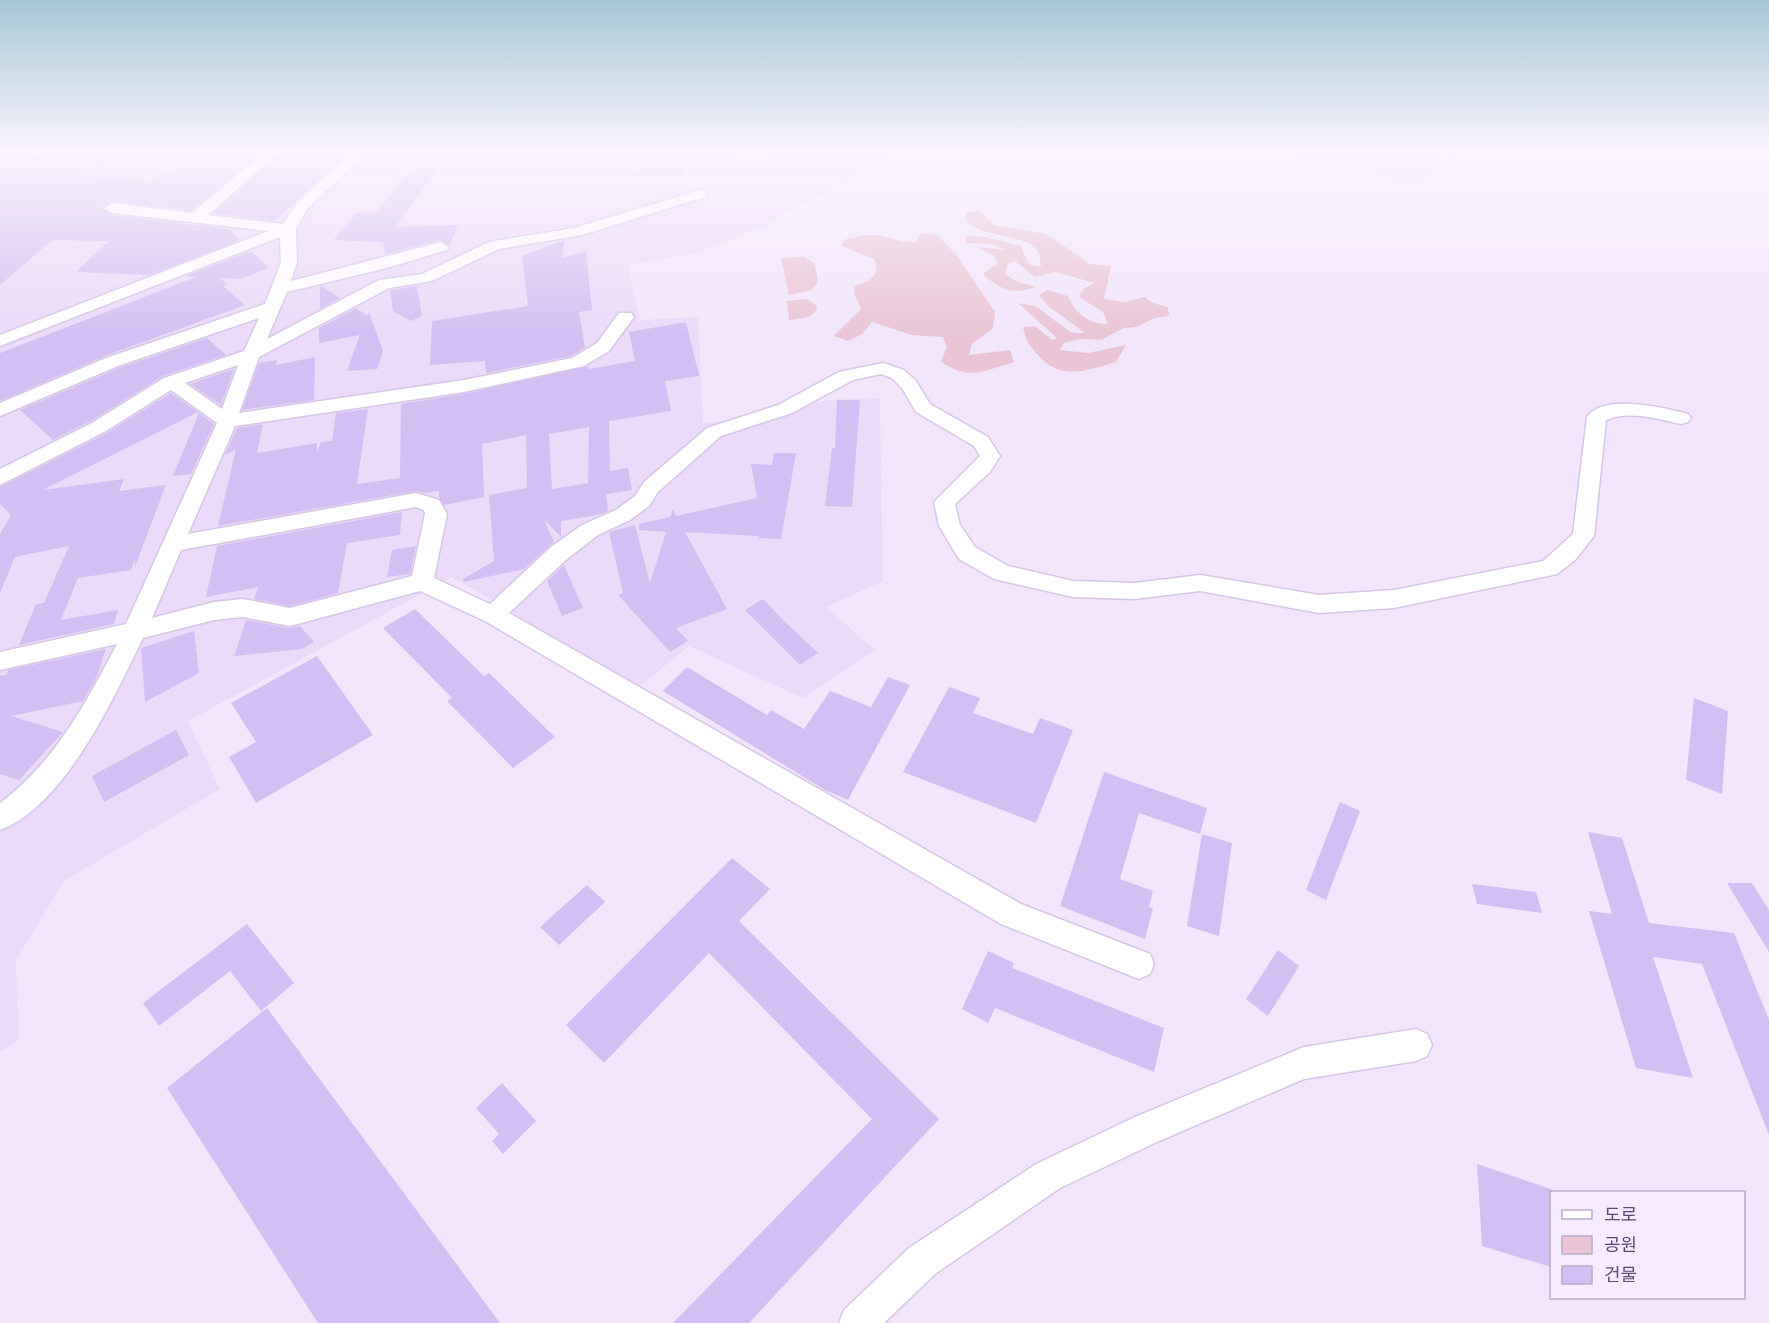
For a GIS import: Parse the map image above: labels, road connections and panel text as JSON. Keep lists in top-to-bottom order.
{
  "legend": ["도로", "공원", "건물"]
}
